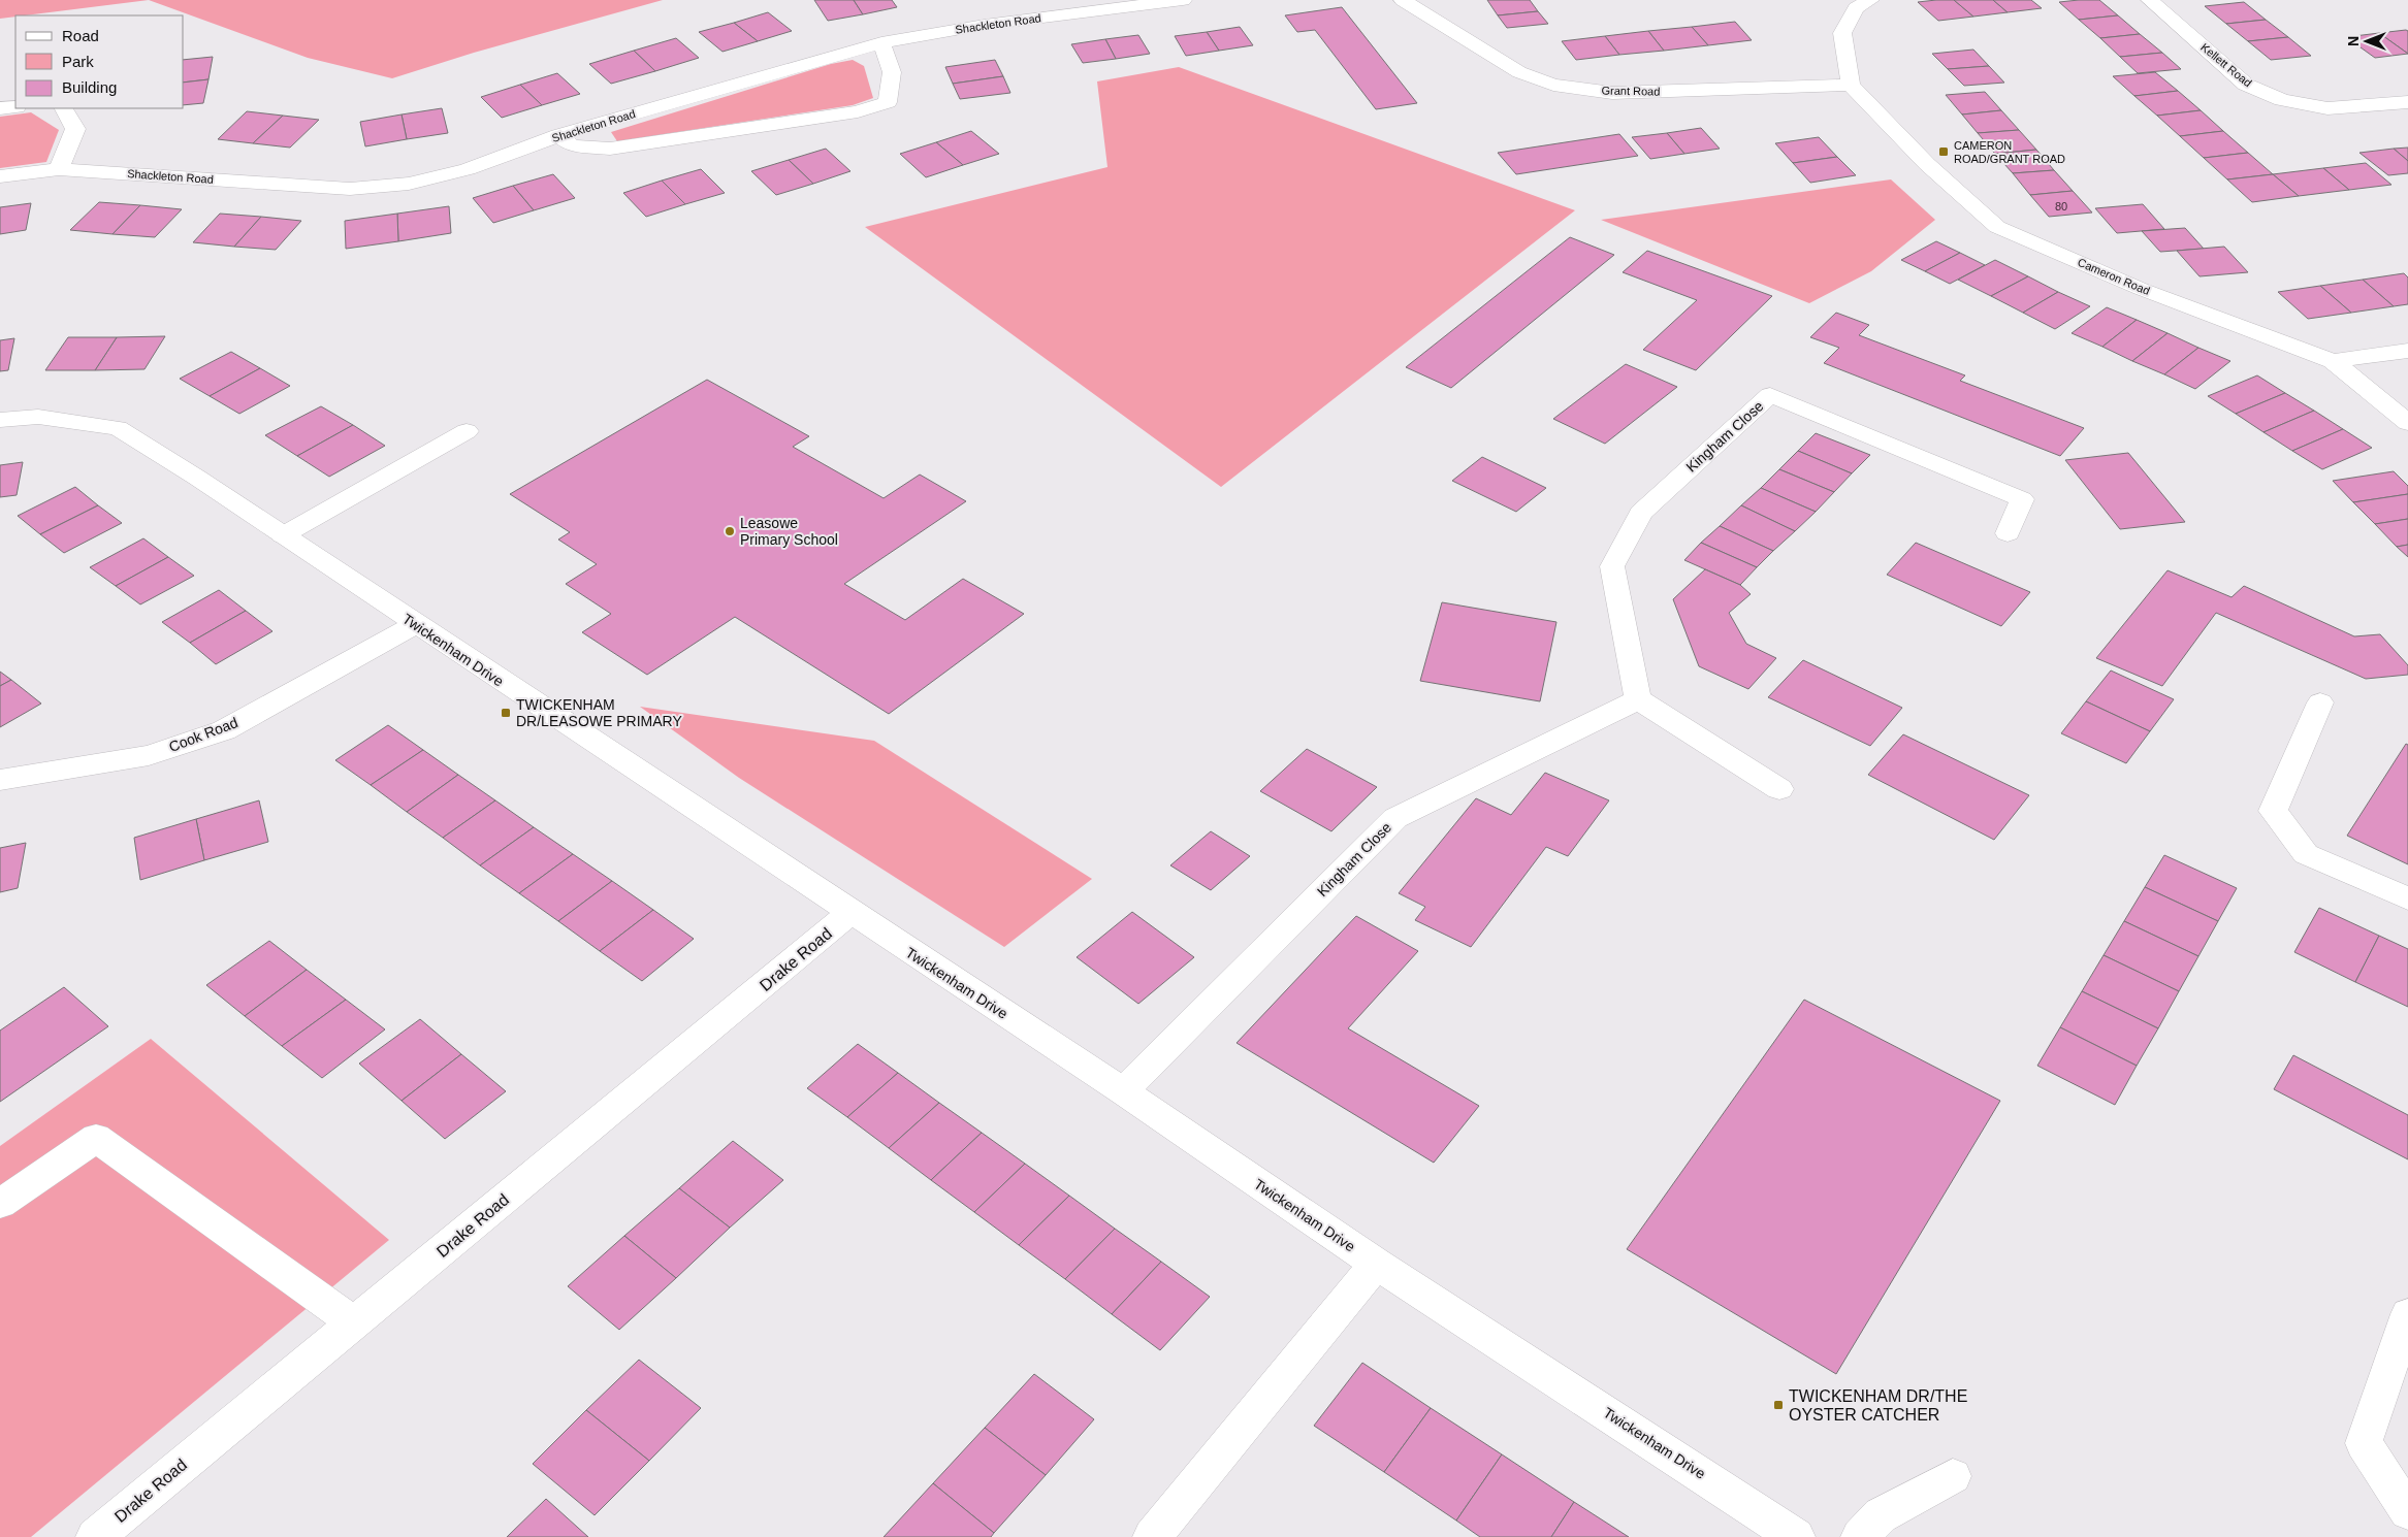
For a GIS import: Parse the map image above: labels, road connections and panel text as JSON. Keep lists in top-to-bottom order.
{
  "streets": {
    "street": [
      "Shackleton Road",
      "Kellett Road",
      "Grant Road",
      "Cameron Road",
      "Kingham Close",
      "Twickenham Drive",
      "Cook Road",
      "Drake Road"
    ]
  },
  "crossings": [
    ["Grant Road", "Cameron Road"],
    ["Kingham Close", "Twickenham Drive"],
    ["Twickenham Drive", "Cook Road"],
    ["Twickenham Drive", "Drake Road"]
  ],
  "places": {
    "transit": ["CAMERON ROAD/GRANT ROAD", "TWICKENHAM DR/LEASOWE PRIMARY", "TWICKENHAM DR/THE OYSTER CATCHER"],
    "other": ["Leasowe Primary School"]
  },
  "house_numbers": ["80"],
  "legend": ["Road", "Park", "Building"],
  "north": "left"
}
